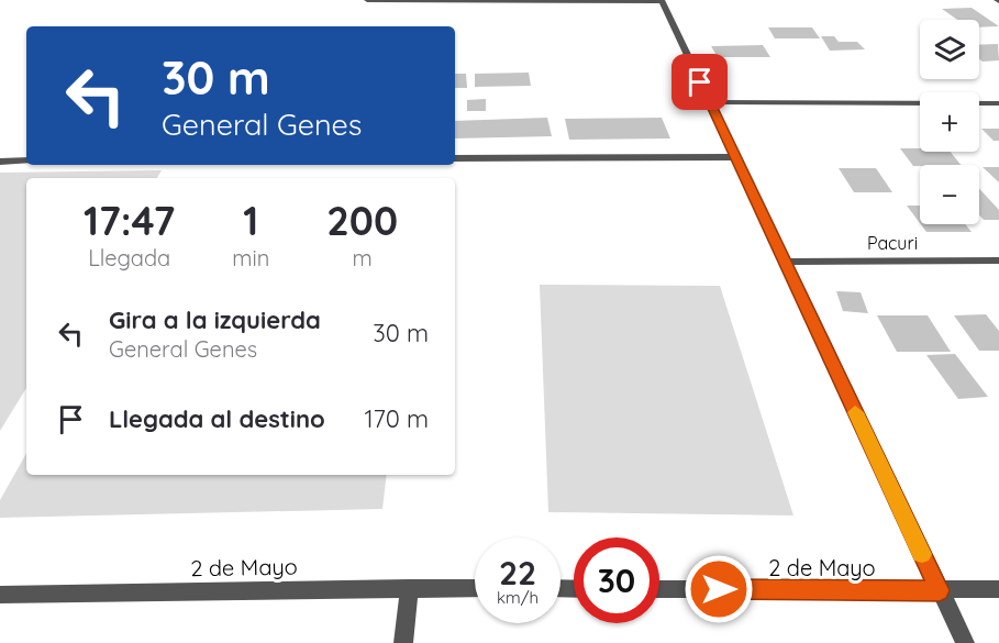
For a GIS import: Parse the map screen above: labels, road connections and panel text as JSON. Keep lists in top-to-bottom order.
{
  "streets": {
    "street": ["Pacuri", "2 de Mayo"]
  },
  "page": {
    "map_buttons": ["+", "−"],
    "turn": ["30 m", "General Genes"],
    "eta": [
      "17:47",
      "Llegada",
      "1",
      "min",
      "200",
      "m"
    ],
    "list": [
      {
        "name": "Gira a la izquierda",
        "note": "General Genes",
        "value": "30 m"
      },
      {
        "name": "Llegada al destino",
        "value": "170 m"
      }
    ],
    "speed": "22 km/h",
    "limit": "30"
  }
}
